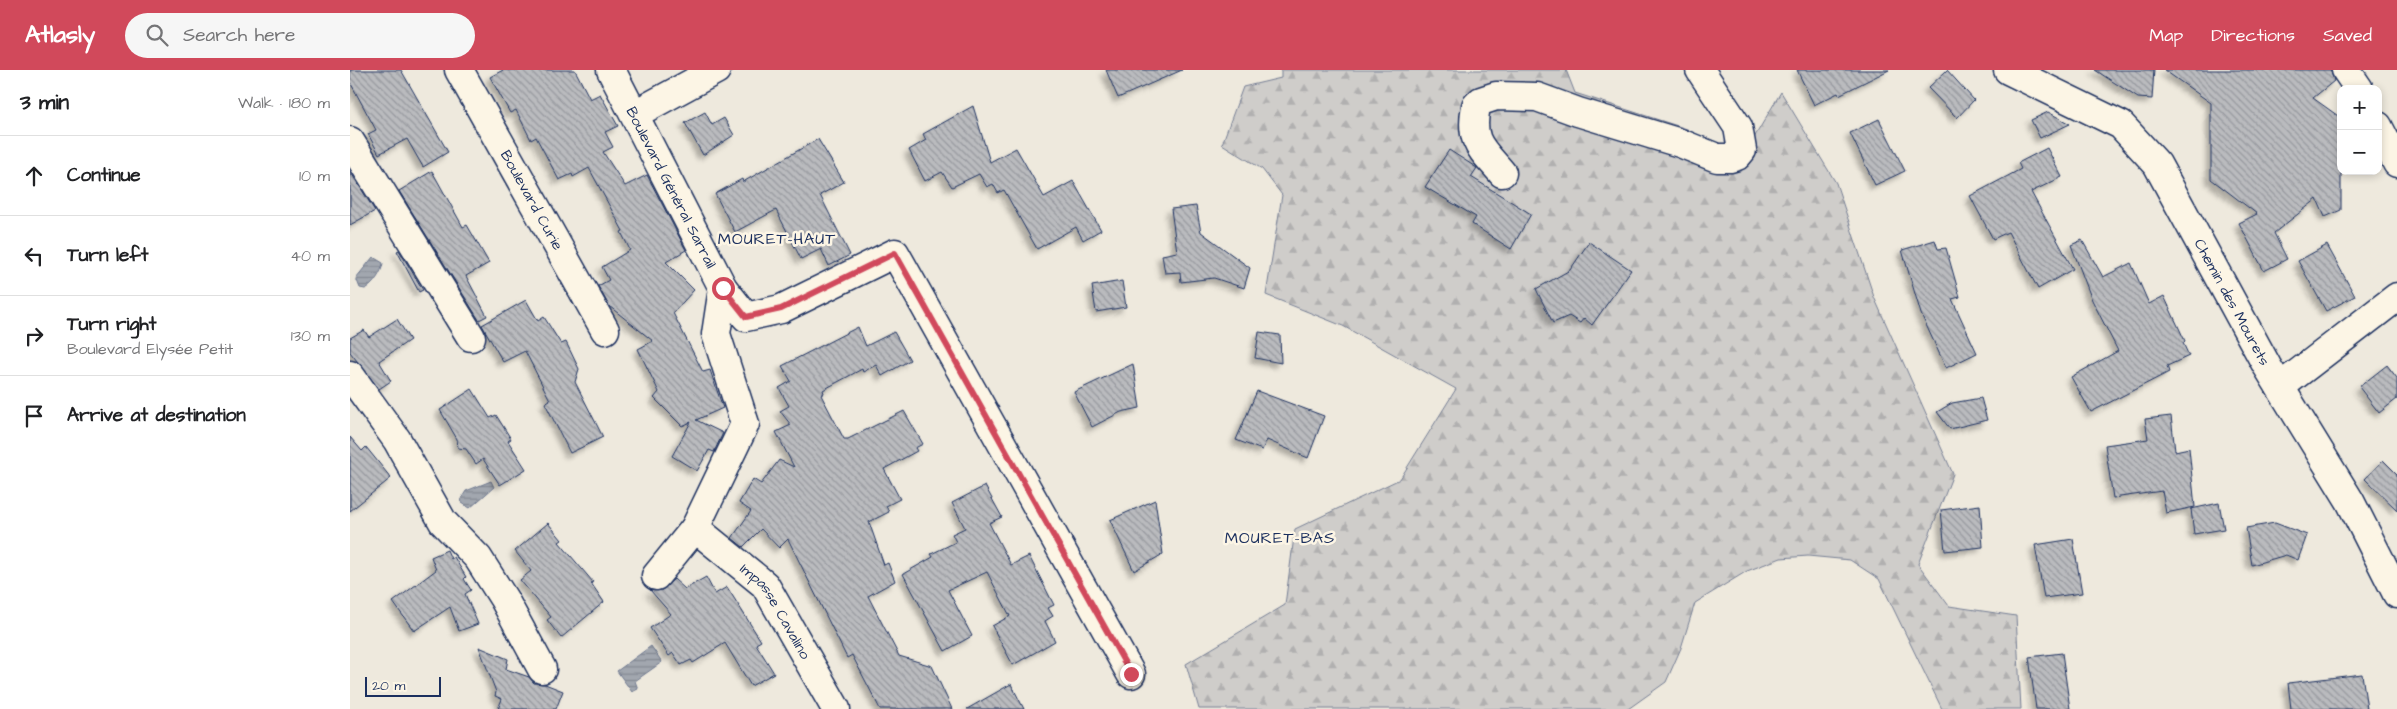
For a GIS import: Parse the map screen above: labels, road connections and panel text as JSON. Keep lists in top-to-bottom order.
{
  "streets": {
    "street": [
      "Boulevard Général Sarrail",
      "Boulevard Curie",
      "Chemin des Mourets",
      "Impasse Cavalino"
    ]
  },
  "districts": ["MOURET-HAUT", "MOURET-BAS"],
  "scale_bar": "20 m",
  "page": {
    "header": "Atlasly",
    "search": "Search here",
    "nav": ["Map", "Directions", "Saved"],
    "heading": ["3 min", "Walk · 180 m"],
    "map_buttons": ["+", "−"],
    "list": [
      ["Continue", "10 m"],
      ["Turn left", "40 m"],
      ["Turn right", "Boulevard Elysée Petit", "130 m"],
      "Arrive at destination"
    ],
    "scale": "20 m"
  }
}
